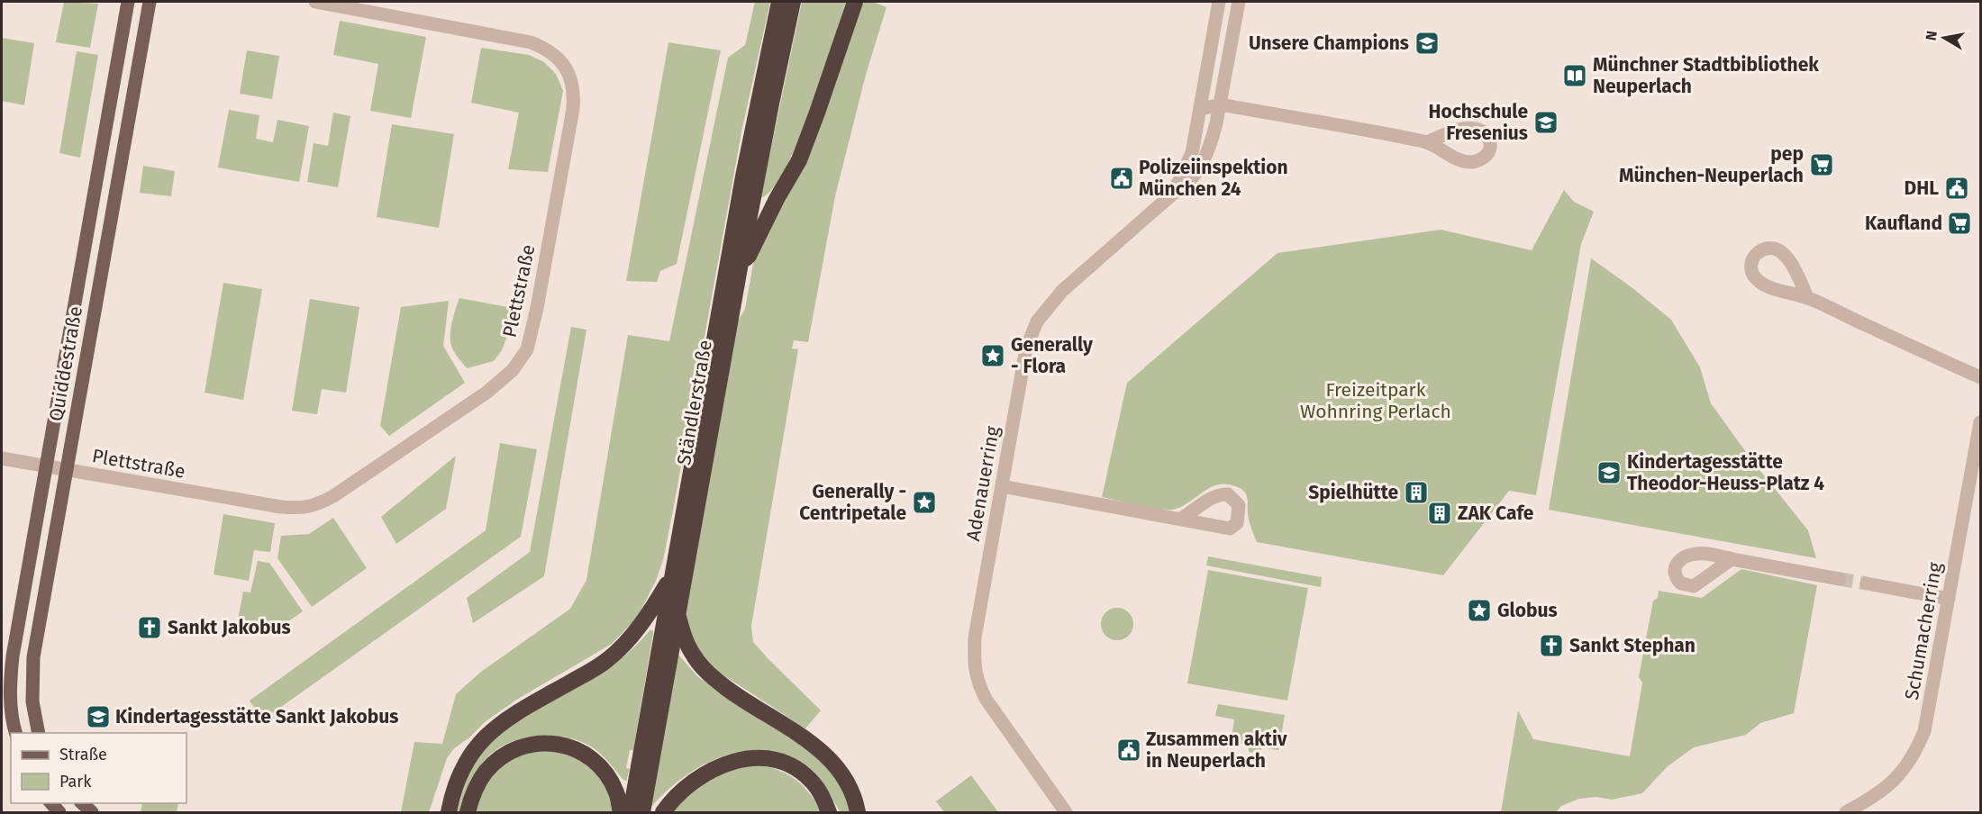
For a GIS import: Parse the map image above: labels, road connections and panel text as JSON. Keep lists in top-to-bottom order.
{
  "streets": {
    "highway": ["Ständlerstraße"],
    "main road": ["Quiddestraße"],
    "street": ["Plettstraße", "Adenauerring", "Schumacherring"]
  },
  "crossings": [
    ["Plettstraße", "Quiddestraße"]
  ],
  "parks": ["Freizeitpark Wohnring Perlach"],
  "places": {
    "school or university": [
      "Unsere Champions",
      "Hochschule Fresenius",
      "Kindertagesstätte Theodor-Heuss-Platz 4",
      "Kindertagesstätte Sankt Jakobus"
    ],
    "library": ["Münchner Stadtbibliothek Neuperlach"],
    "supermarket": ["pep München-Neuperlach", "Kaufland"],
    "public building": ["Polizeiinspektion München 24", "DHL", "Zusammen aktiv in Neuperlach"],
    "place": ["Generally - Flora", "Generally - Centripetale", "Globus"],
    "building": ["Spielhütte", "ZAK Cafe"],
    "church": ["Sankt Jakobus", "Sankt Stephan"]
  },
  "legend": ["Straße", "Park"],
  "north": "left"
}
